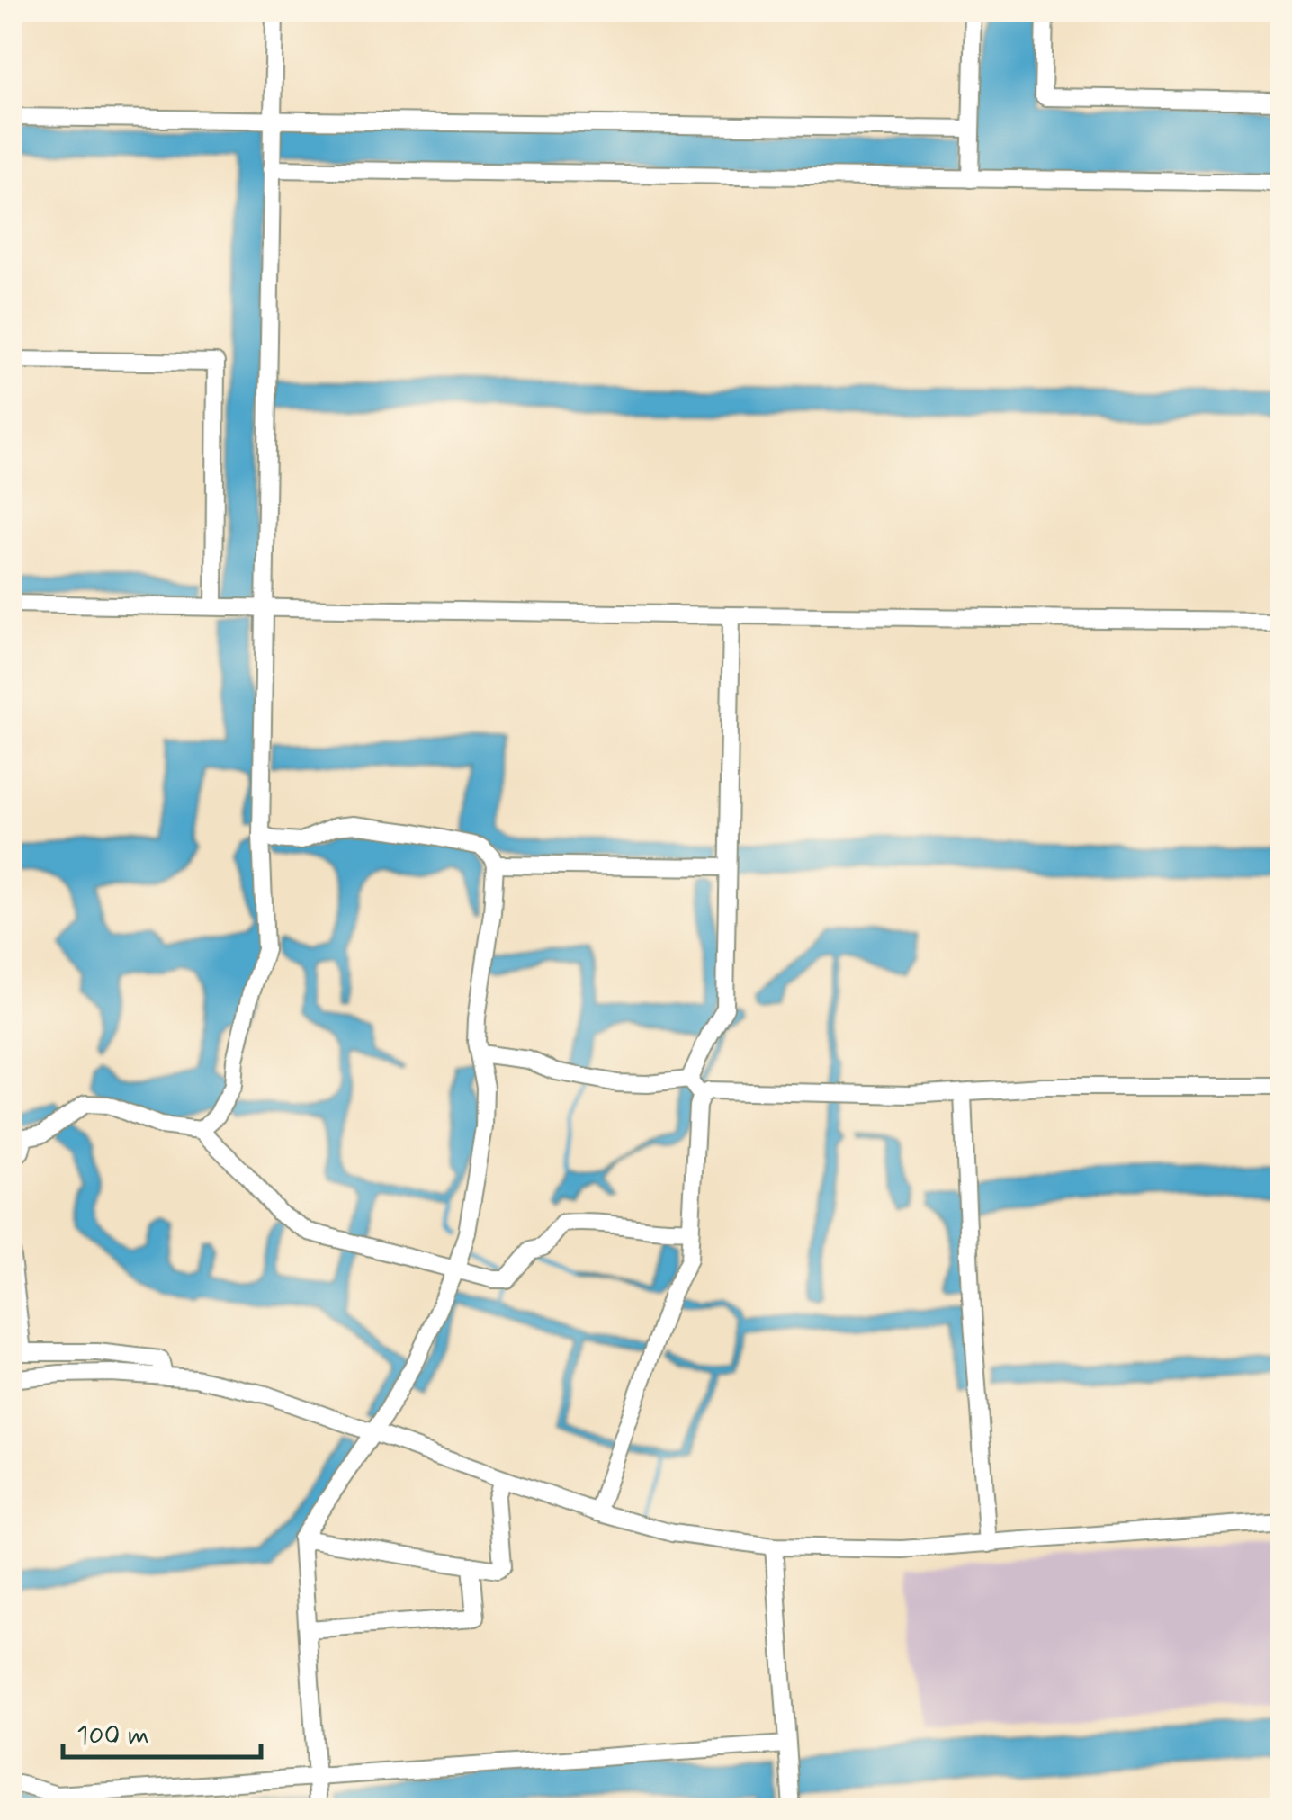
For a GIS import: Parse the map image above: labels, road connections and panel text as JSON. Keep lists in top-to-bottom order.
{
  "scale_bar": "100 m"
}
